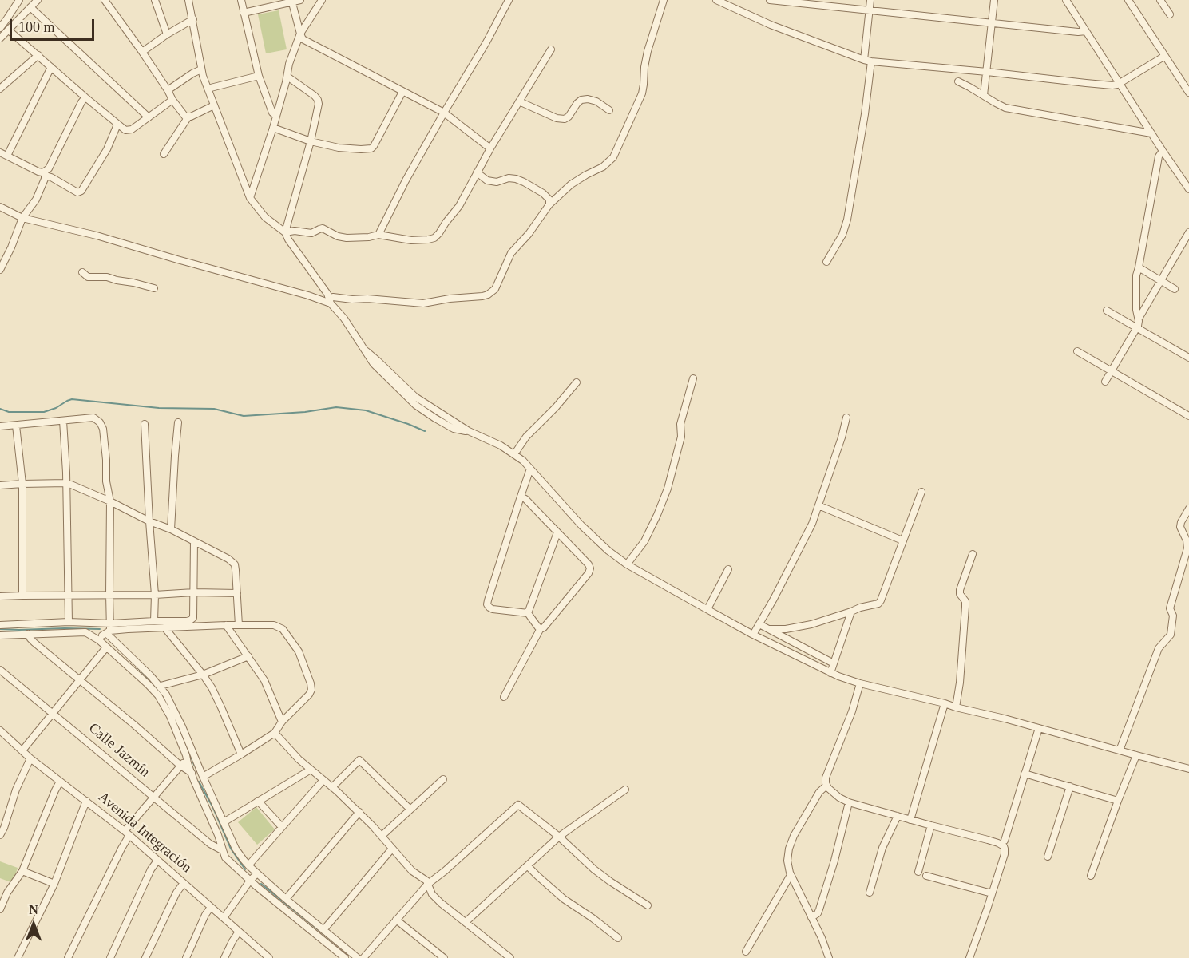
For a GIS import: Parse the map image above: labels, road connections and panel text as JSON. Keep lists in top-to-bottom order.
{
  "streets": {
    "street": ["Calle Jazmín", "Avenida Integración"]
  },
  "scale_bar": "100 m",
  "north": "top"
}
